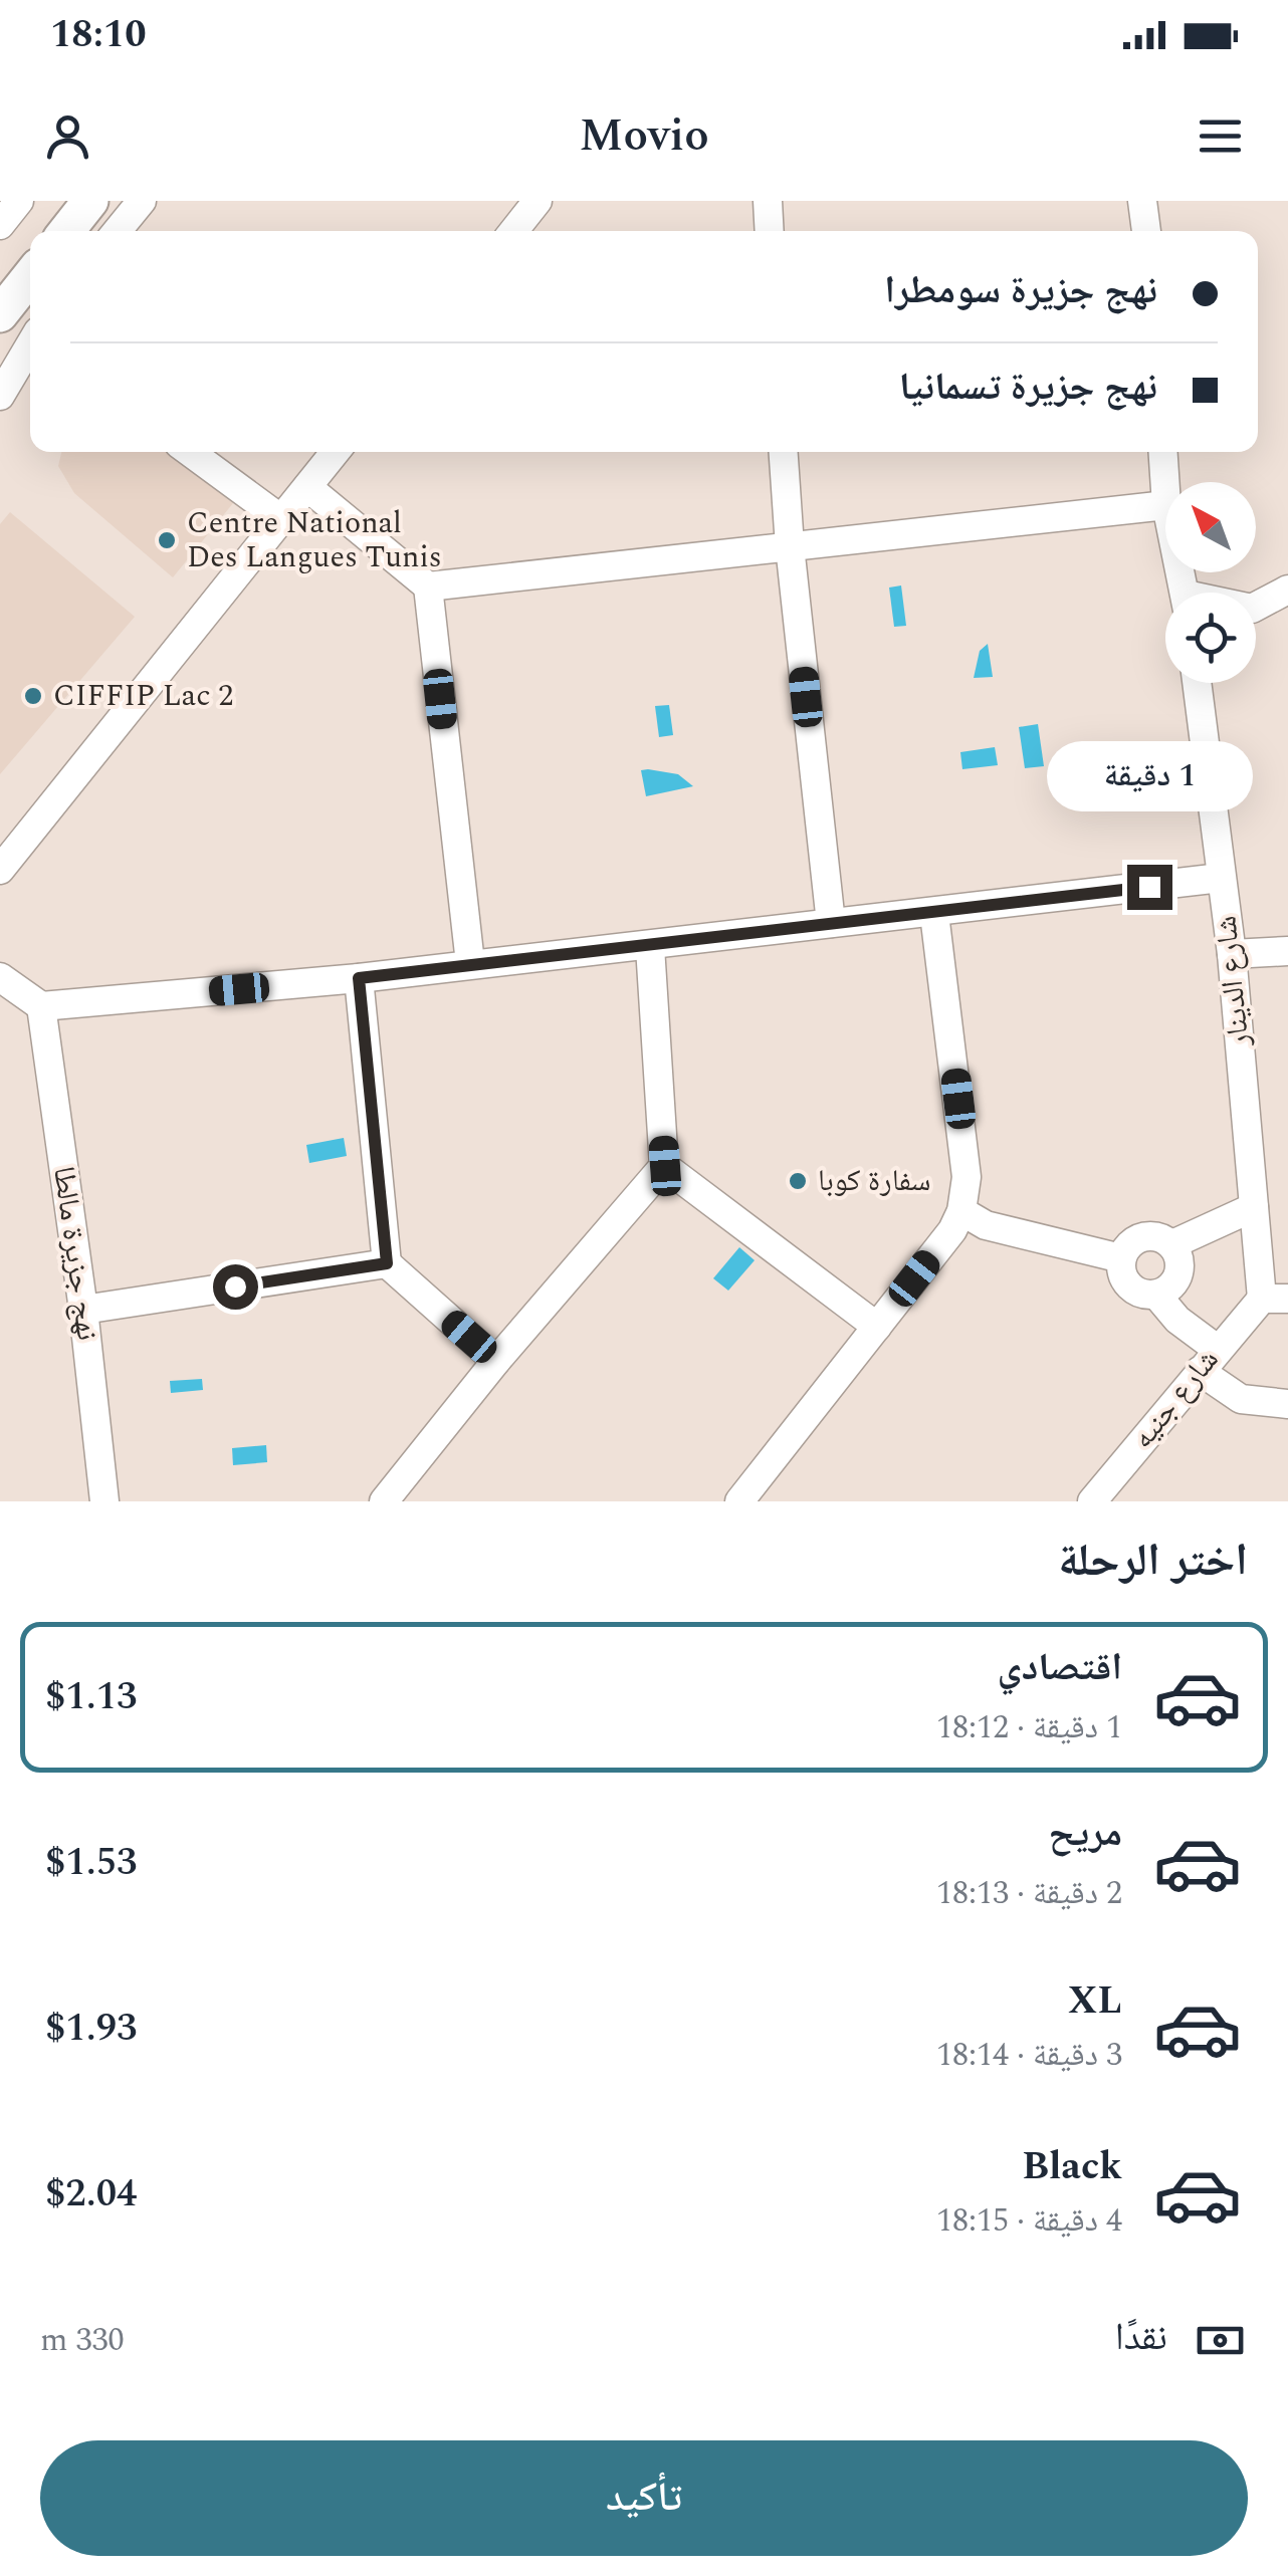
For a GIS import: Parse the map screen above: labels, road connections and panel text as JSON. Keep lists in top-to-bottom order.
{
  "streets": {
    "street": ["شارع الدينار", "نهج جزيرة مالطا", "شارع جنيه"]
  },
  "crossings": [
    ["شارع الدينار", "شارع جنيه"]
  ],
  "places": ["Centre National Des Langues Tunis", "CIFFIP Lac 2", "سفارة كوبا"],
  "north": "top left",
  "page": {
    "status": "18:10",
    "header": "Movio",
    "banner": ["نهج جزيرة سومطرا", "نهج جزيرة تسمانيا"],
    "bubble": "1 دقيقة",
    "heading": "اختر الرحلة",
    "list": [
      {
        "name": "اقتصادي",
        "note": "1 دقيقة · 18:12",
        "value": "$1.13"
      },
      {
        "name": "مريح",
        "note": "2 دقيقة · 18:13",
        "value": "$1.53"
      },
      {
        "name": "XL",
        "note": "3 دقيقة · 18:14",
        "value": "$1.93"
      },
      {
        "name": "Black",
        "note": "4 دقيقة · 18:15",
        "value": "$2.04"
      }
    ],
    "pay": ["نقدًا", "330 m"],
    "buttons": "تأكيد"
  }
}
